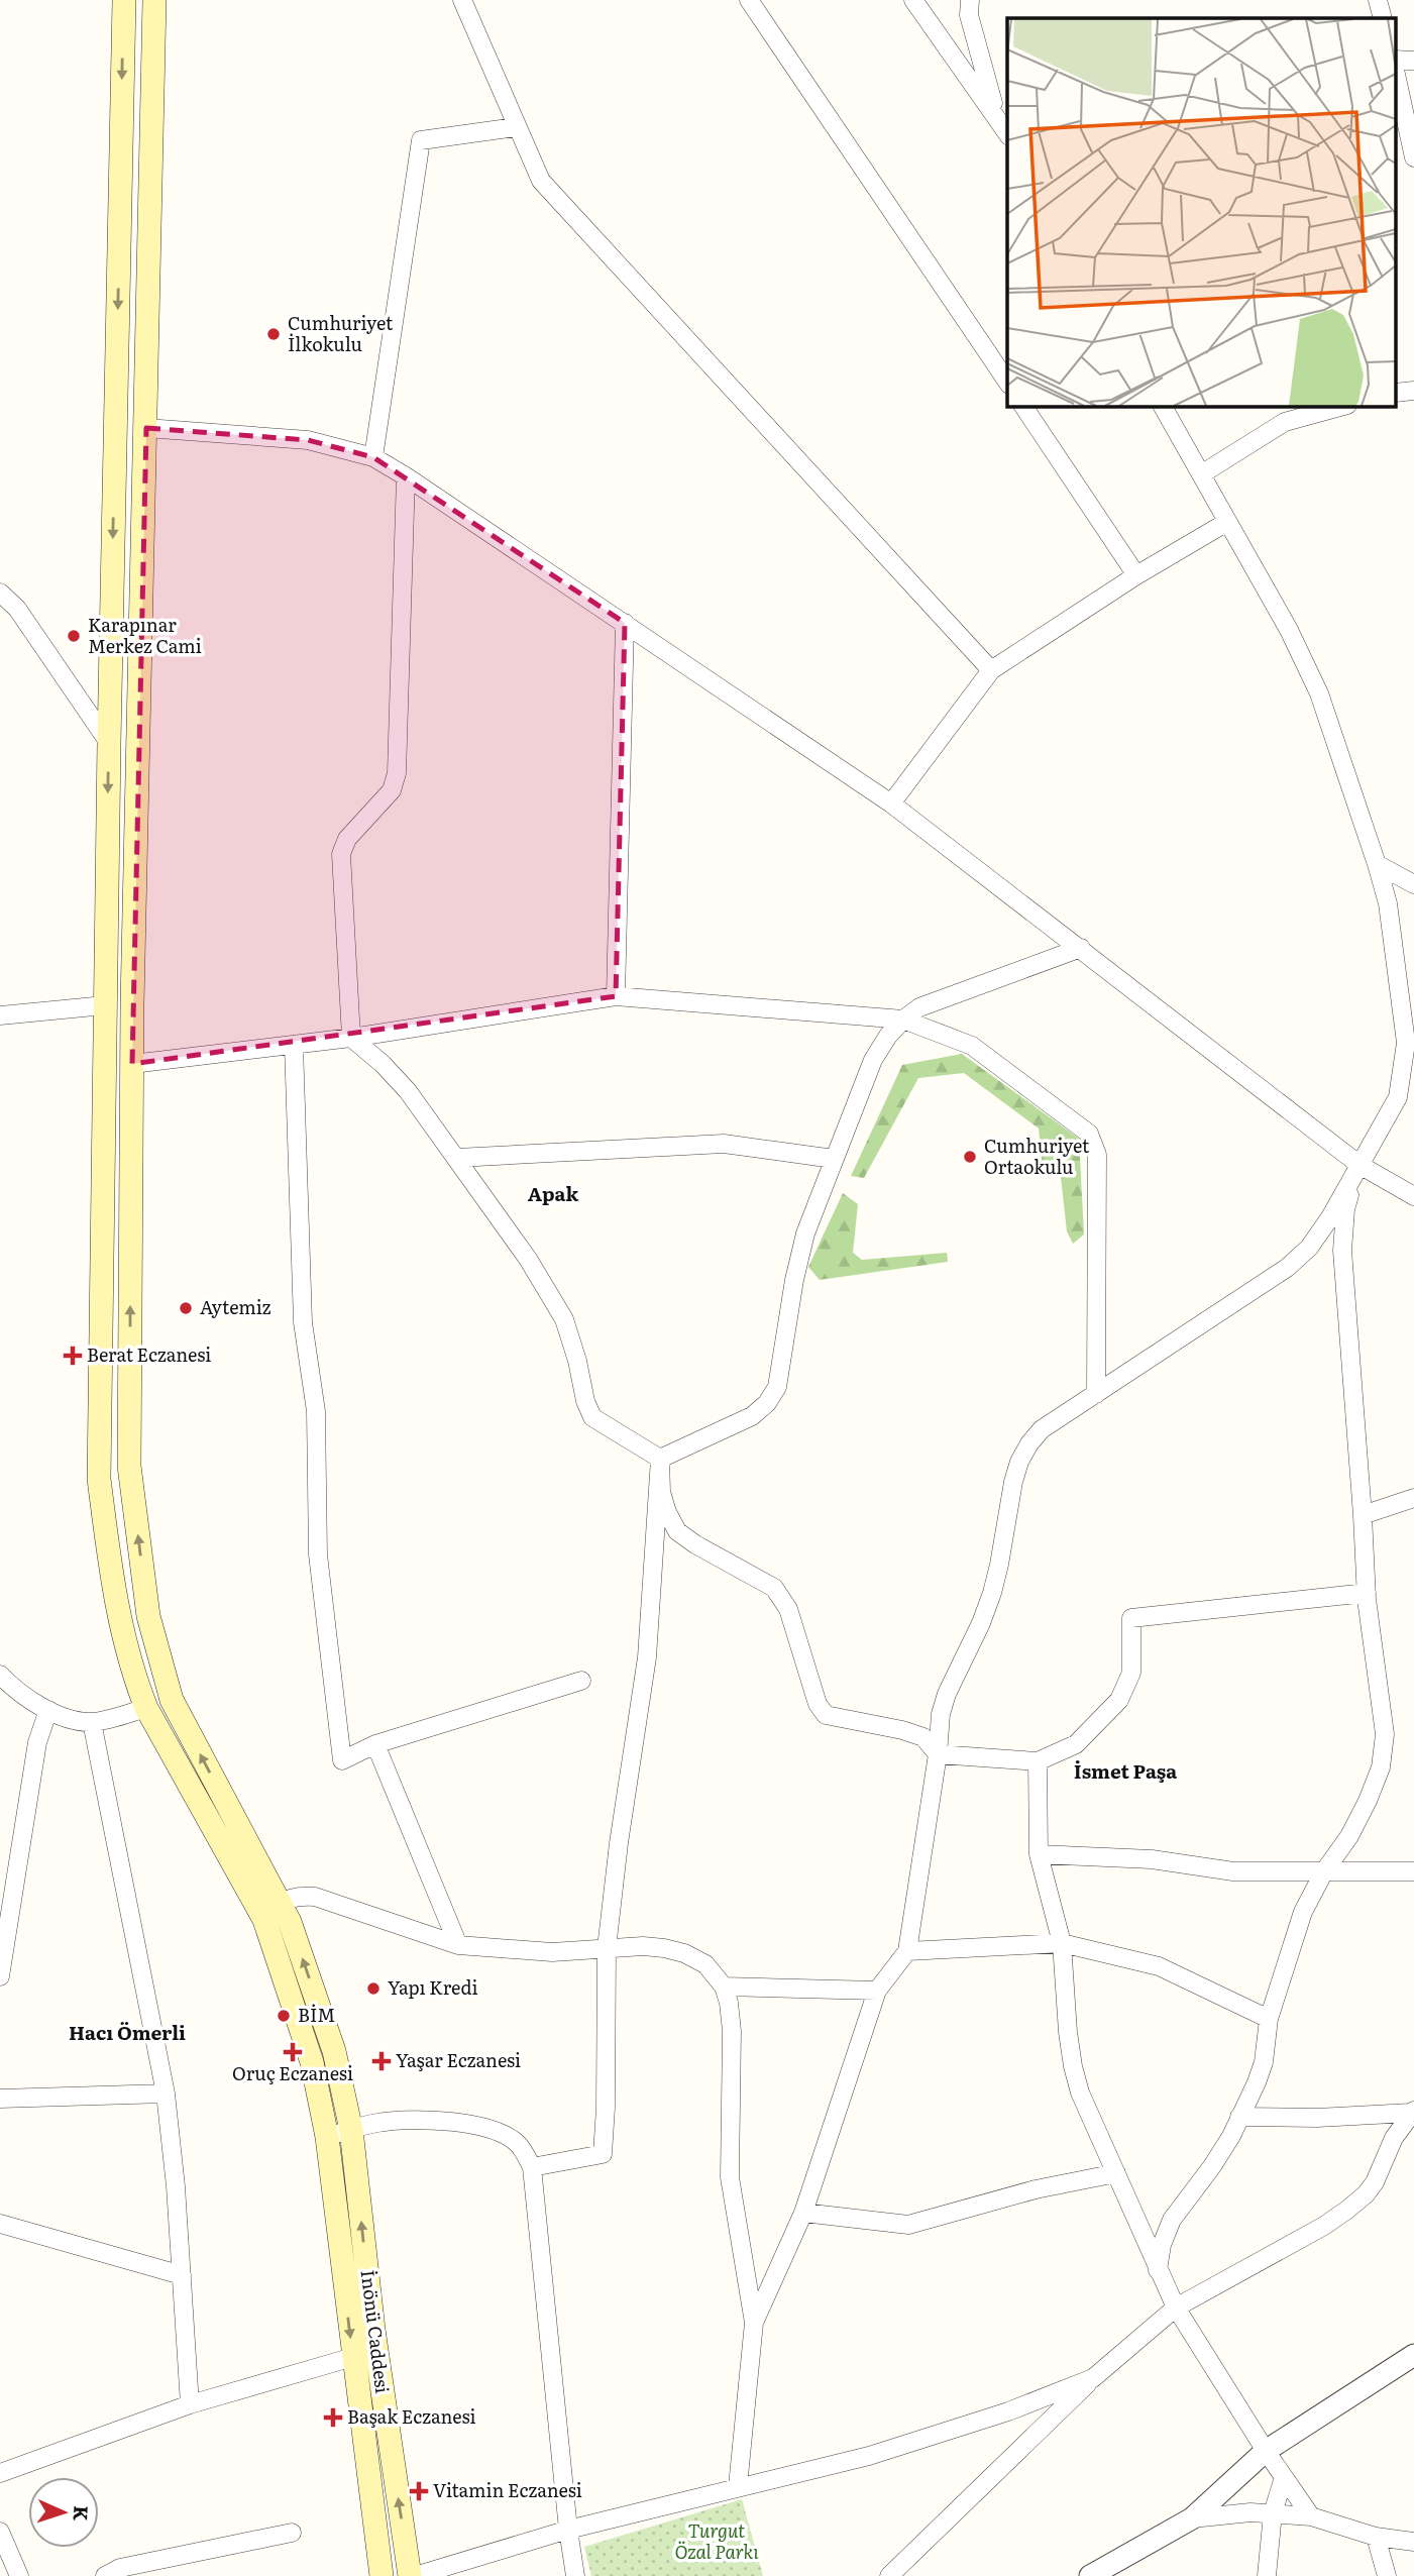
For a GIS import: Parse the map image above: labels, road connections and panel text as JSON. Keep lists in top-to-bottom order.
{
  "streets": {
    "main road": ["İnönü Caddesi"]
  },
  "districts": ["Apak", "İsmet Paşa", "Hacı Ömerli"],
  "parks": ["Turgut Özal Parkı"],
  "places": {
    "other": [
      "Cumhuriyet İlkokulu",
      "Karapınar Merkez Cami",
      "Cumhuriyet Ortaokulu",
      "Aytemiz",
      "Yapı Kredi",
      "BİM"
    ],
    "health": [
      "Berat Eczanesi",
      "Oruç Eczanesi",
      "Yaşar Eczanesi",
      "Başak Eczanesi",
      "Vitamin Eczanesi"
    ]
  },
  "north": "right"
}
